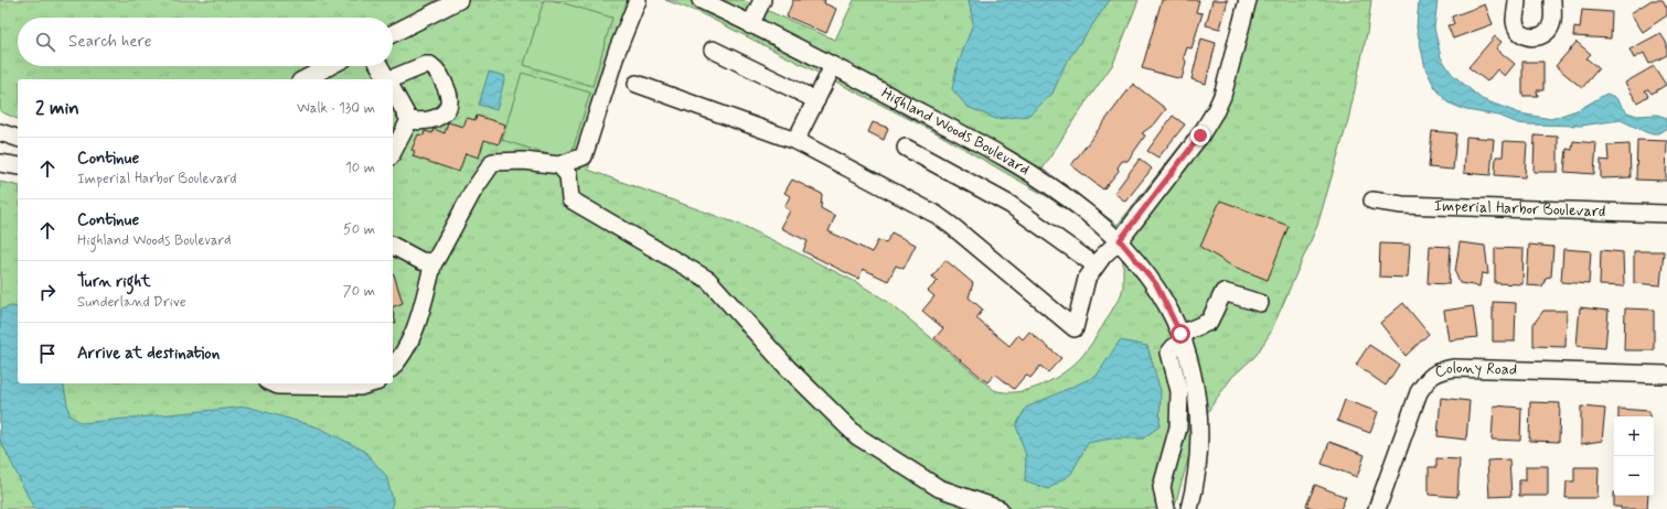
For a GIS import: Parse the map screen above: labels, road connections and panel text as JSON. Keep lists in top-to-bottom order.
{
  "streets": {
    "street": ["Highland Woods Boulevard", "Imperial Harbor Boulevard", "Colony Road"]
  },
  "page": {
    "search": "Search here",
    "heading": ["2 min", "Walk · 130 m"],
    "list": [
      ["Continue", "Imperial Harbor Boulevard", "10 m"],
      ["Continue", "Highland Woods Boulevard", "50 m"],
      ["Turn right", "Sunderland Drive", "70 m"],
      "Arrive at destination"
    ],
    "map_buttons": ["+", "−"]
  }
}
